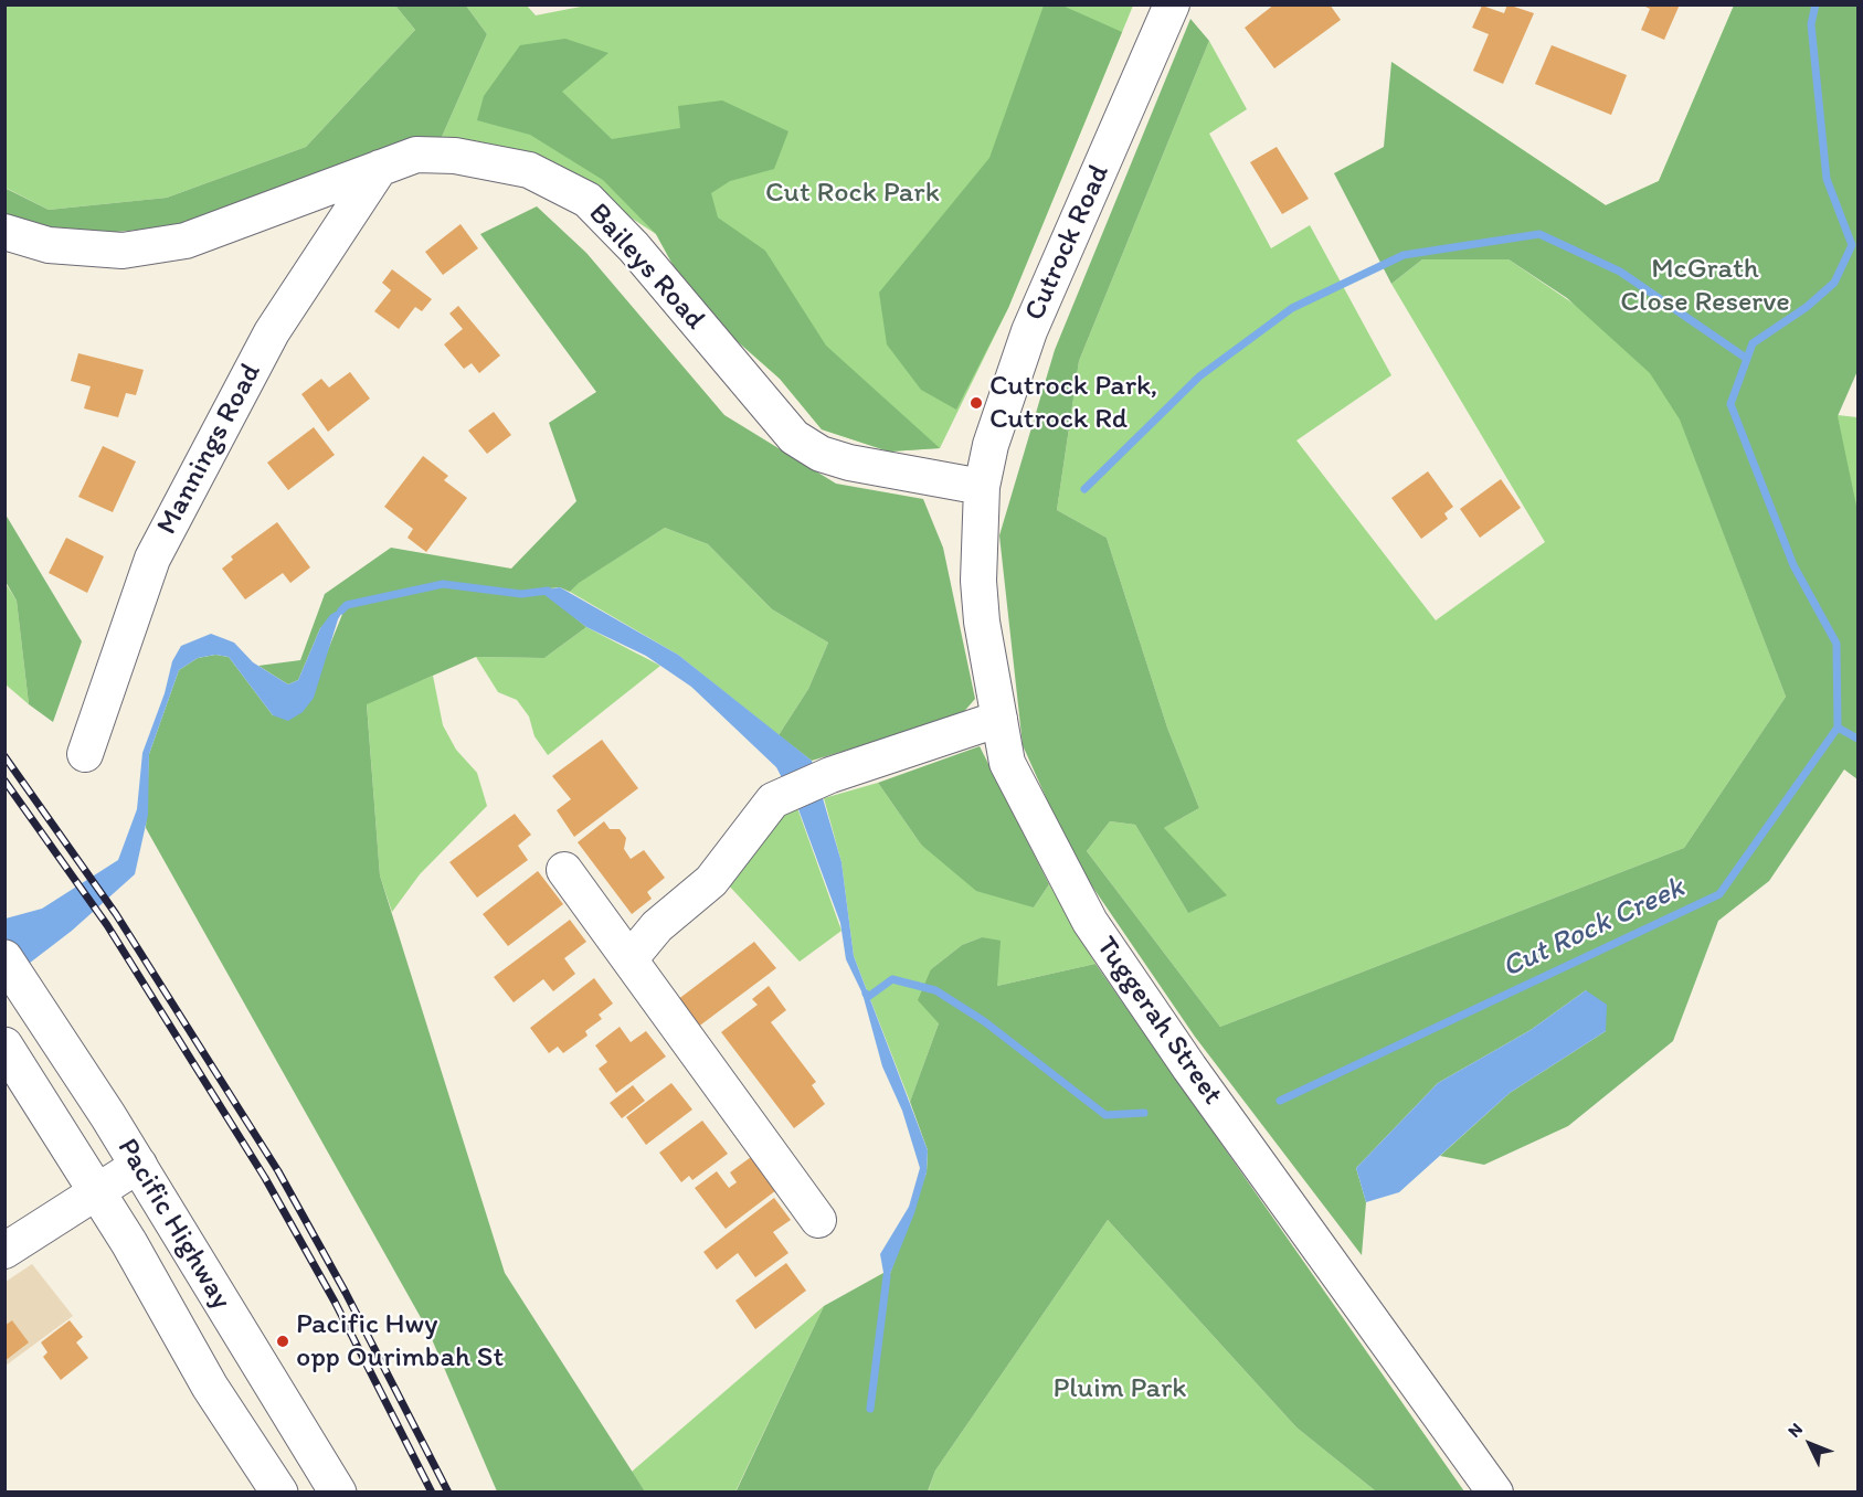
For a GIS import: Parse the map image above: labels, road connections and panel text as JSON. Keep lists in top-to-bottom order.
{
  "streets": {
    "main road": ["Pacific Highway"],
    "street": [
      "Cutrock Road",
      "Baileys Road",
      "Mannings Road",
      "Tuggerah Street"
    ]
  },
  "crossings": [
    ["Cutrock Road", "Baileys Road"],
    ["Cutrock Road", "Tuggerah Street"],
    ["Baileys Road", "Mannings Road"],
    ["Baileys Road", "Tuggerah Street"]
  ],
  "water": ["Cut Rock Creek"],
  "parks": ["Cut Rock Park", "McGrath Close Reserve", "Pluim Park"],
  "places": ["Cutrock Park, Cutrock Rd", "Pacific Hwy opp Ourimbah St"],
  "north": "top left"
}
